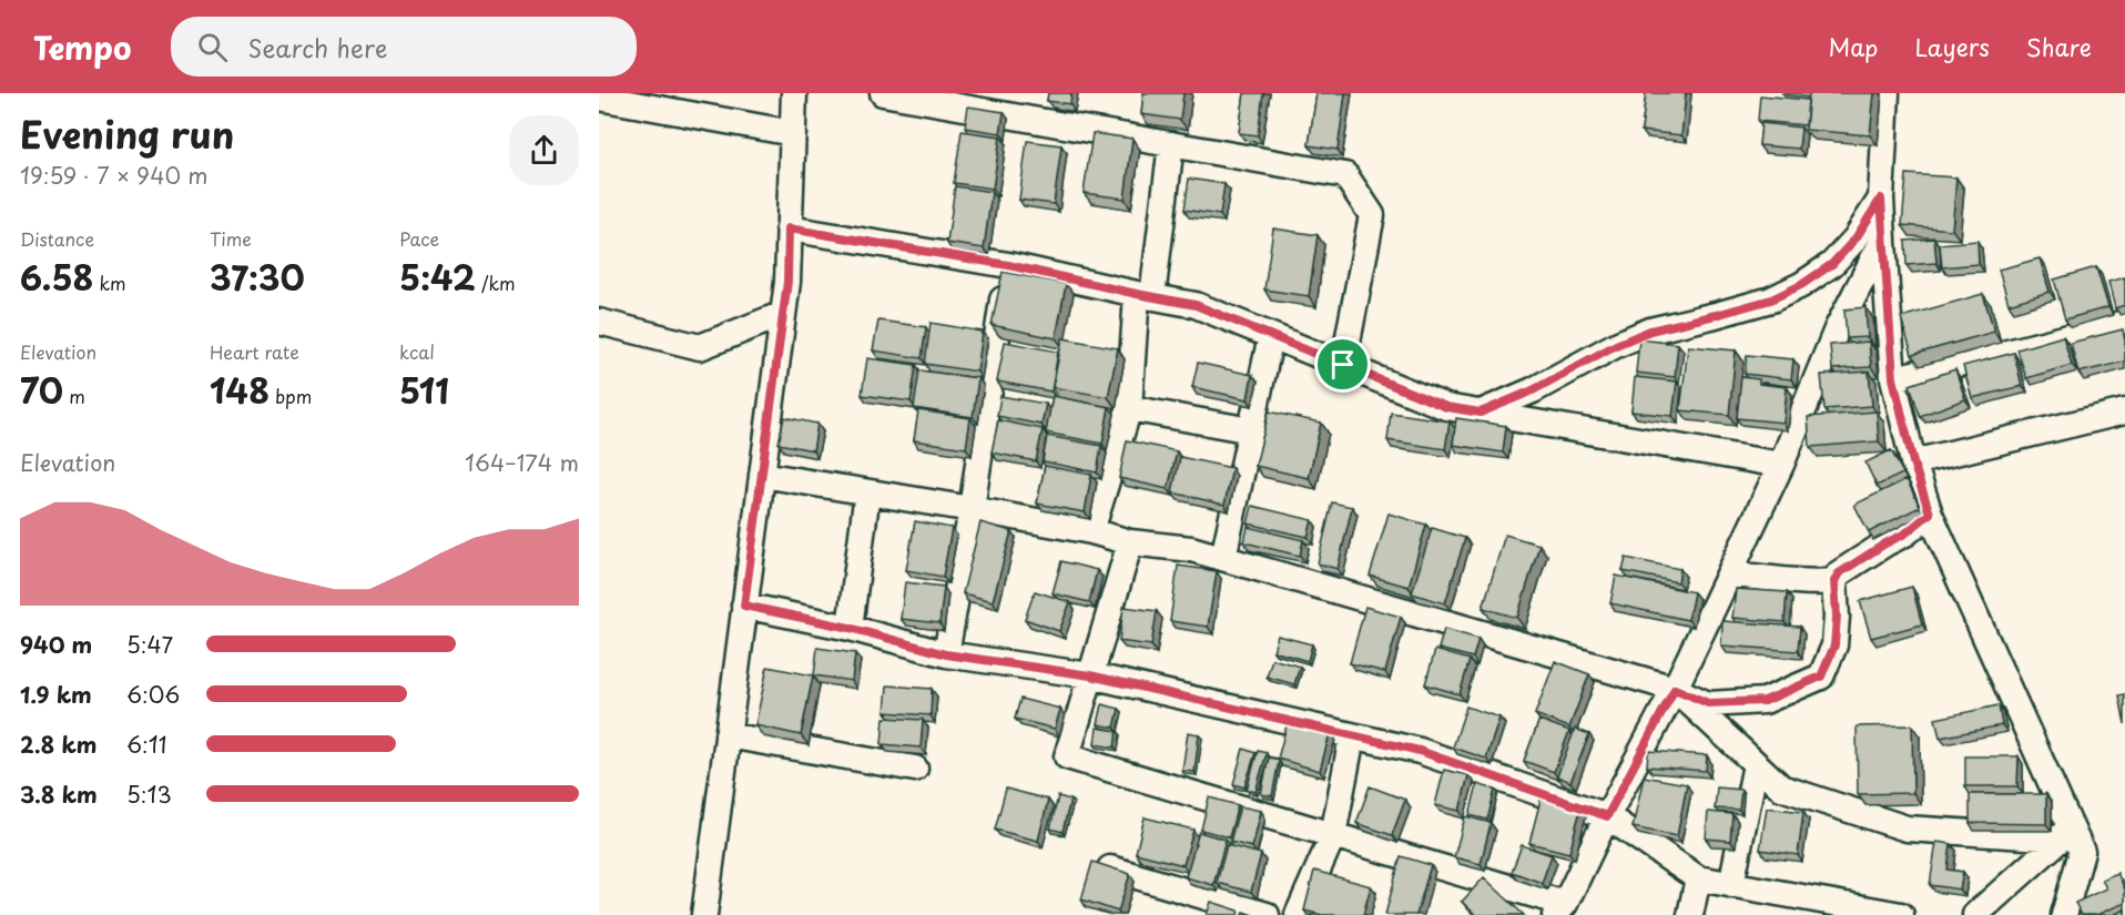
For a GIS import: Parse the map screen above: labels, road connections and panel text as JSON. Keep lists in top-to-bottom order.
{
  "page": {
    "header": "Tempo",
    "search": "Search here",
    "nav": ["Map", "Layers", "Share"],
    "heading": ["Evening run", "19:59 · 7 × 940 m"],
    "stats": [
      ["Distance", "6.58 km"],
      ["Time", "37:30"],
      ["Pace", "5:42 /km"],
      ["Elevation", "70 m"],
      ["Heart rate", "148 bpm"],
      ["kcal", "511"]
    ],
    "chart": ["Elevation", "164–174 m"],
    "list": [
      {
        "name": "940 m",
        "note": "5:47"
      },
      {
        "name": "1.9 km",
        "note": "6:06"
      },
      {
        "name": "2.8 km",
        "note": "6:11"
      },
      {
        "name": "3.8 km",
        "note": "5:13"
      }
    ]
  }
}
